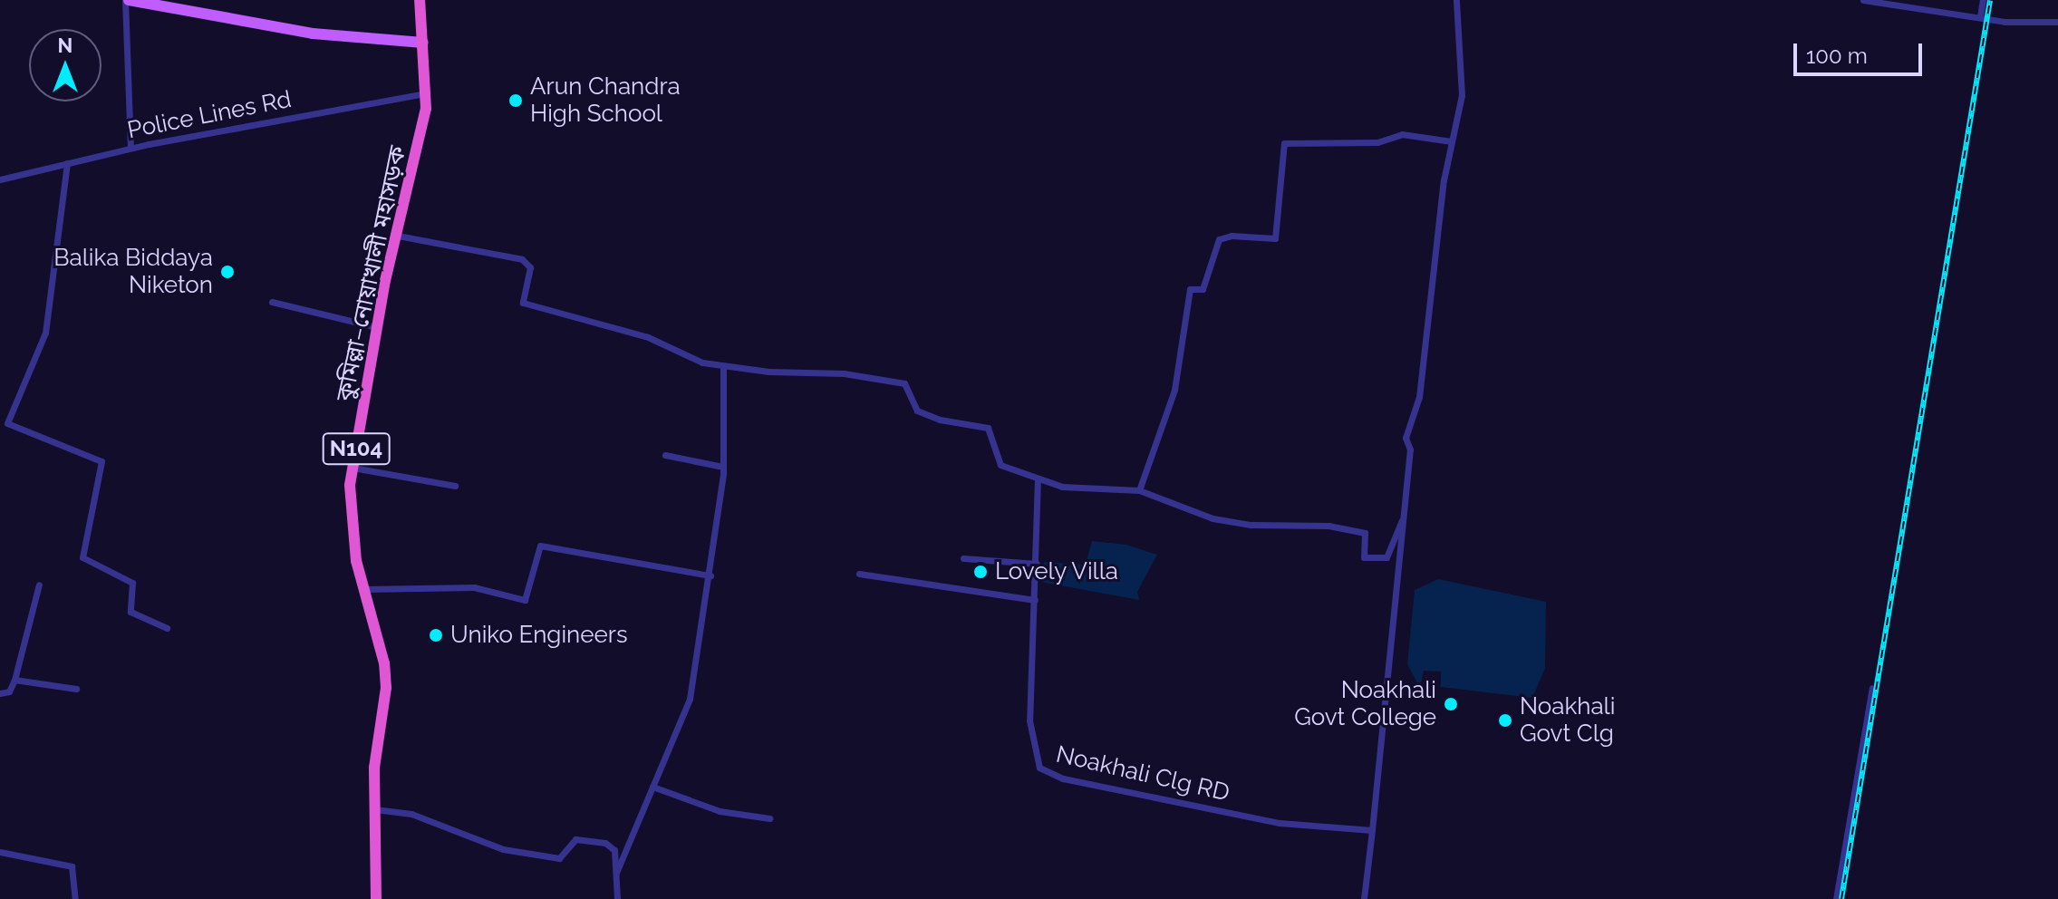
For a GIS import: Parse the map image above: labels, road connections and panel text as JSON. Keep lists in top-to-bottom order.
{
  "streets": {
    "highway": ["কুমিল্লা–নোয়াখালী মহাসড়ক", "N104"],
    "street": ["Police Lines Rd", "Noakhali Clg RD"]
  },
  "crossings": [
    ["Police Lines Rd", "কুমিল্লা–নোয়াখালী মহাসড়ক"]
  ],
  "places": [
    "Arun Chandra High School",
    "Balika Biddaya Niketon",
    "Lovely Villa",
    "Uniko Engineers",
    "Noakhali Govt College",
    "Noakhali Govt Clg"
  ],
  "scale_bar": "100 m",
  "north": "top"
}
